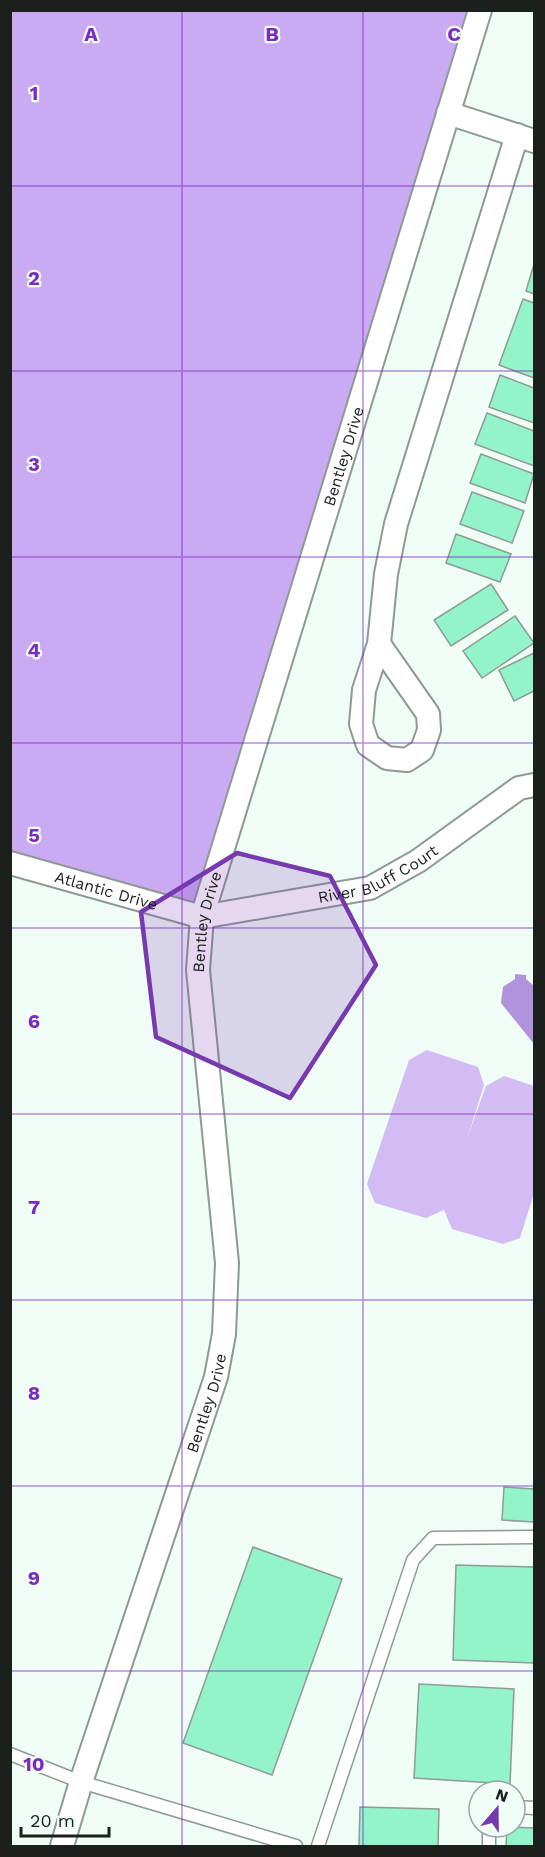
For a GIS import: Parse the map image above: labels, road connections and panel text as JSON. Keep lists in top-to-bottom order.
{
  "streets": {
    "street": ["Bentley Drive", "River Bluff Court", "Atlantic Drive"]
  },
  "crossings": [
    ["Bentley Drive", "River Bluff Court"],
    ["Bentley Drive", "Atlantic Drive"],
    ["River Bluff Court", "Atlantic Drive"]
  ],
  "scale_bar": "20 m",
  "north": "top",
  "grid": {
    "columns": ["A", "B", "C"],
    "rows": [
      "1",
      "2",
      "3",
      "4",
      "5",
      "6",
      "7",
      "8",
      "9",
      "10"
    ]
  }
}
